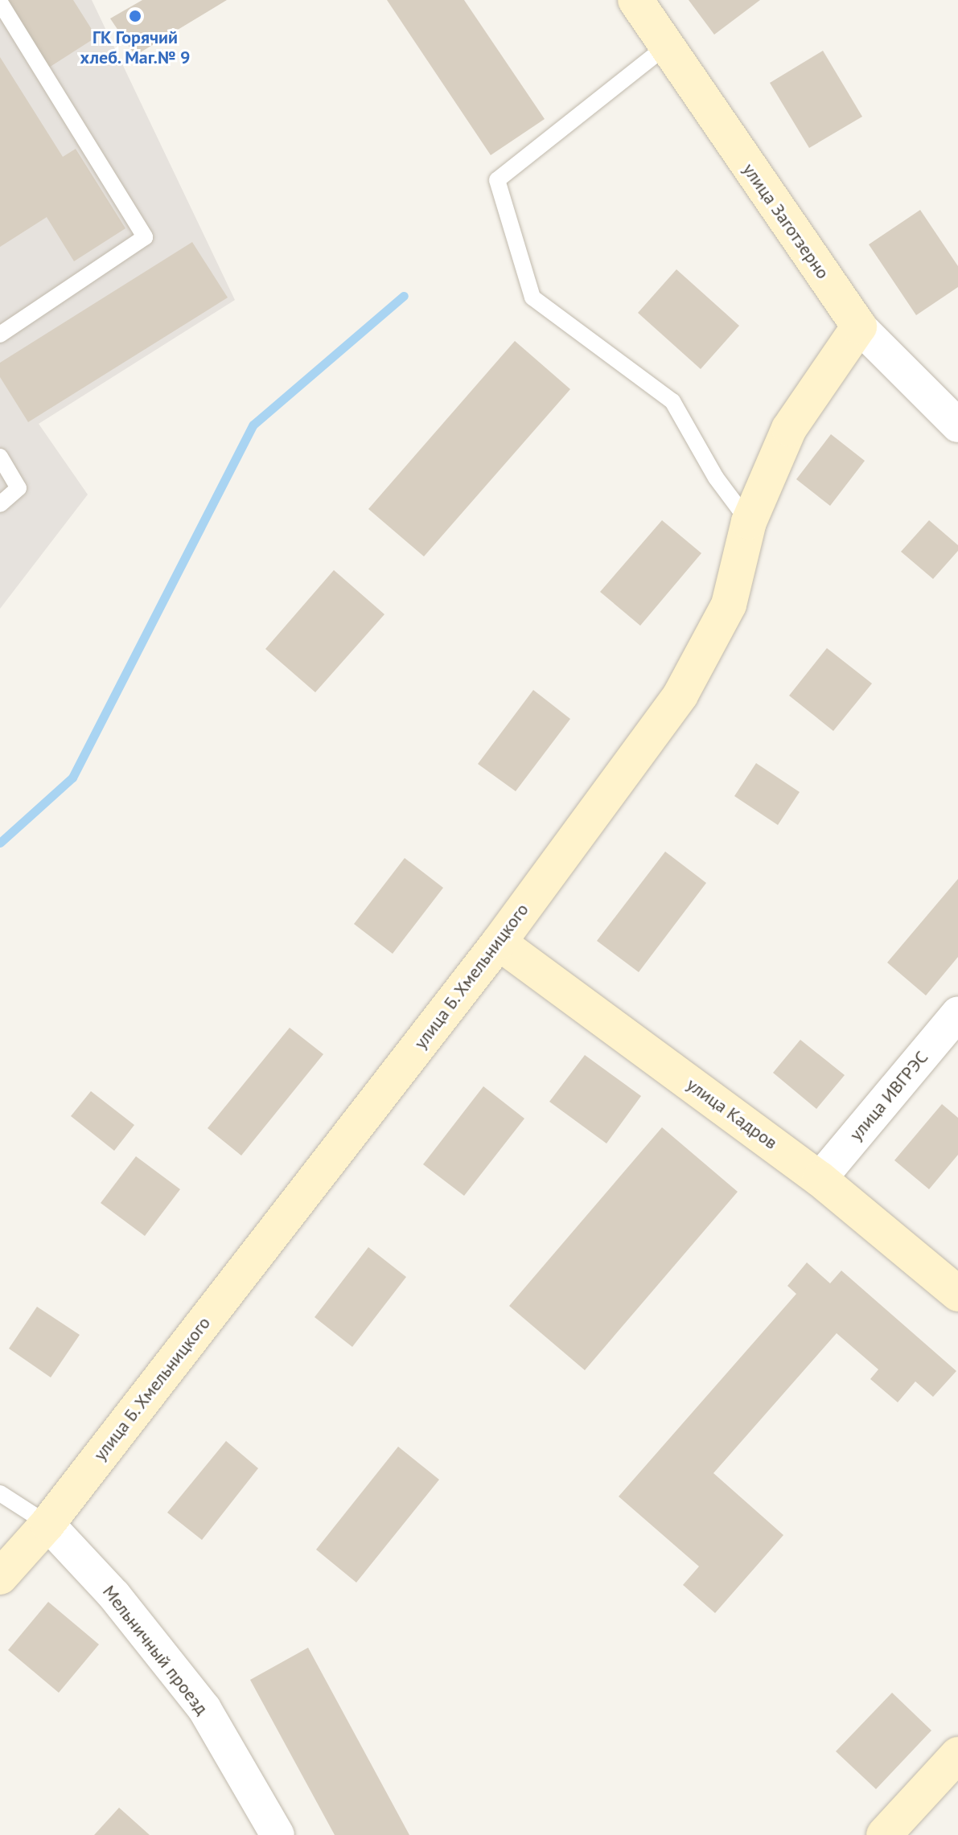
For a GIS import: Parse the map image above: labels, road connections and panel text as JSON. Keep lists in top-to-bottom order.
{
  "streets": {
    "street": [
      "улица Заготзерно",
      "улица Б. Хмельницкого",
      "улица ИВГРЭС",
      "улица Кадров",
      "Мельничный проезд"
    ]
  },
  "crossings": [
    ["улица Заготзерно", "улица Б. Хмельницкого"],
    ["улица Б. Хмельницкого", "улица Кадров"],
    ["улица Б. Хмельницкого", "Мельничный проезд"],
    ["улица ИВГРЭС", "улица Кадров"]
  ],
  "places": ["ГК Горячий хлеб. Маг.№ 9"]
}
